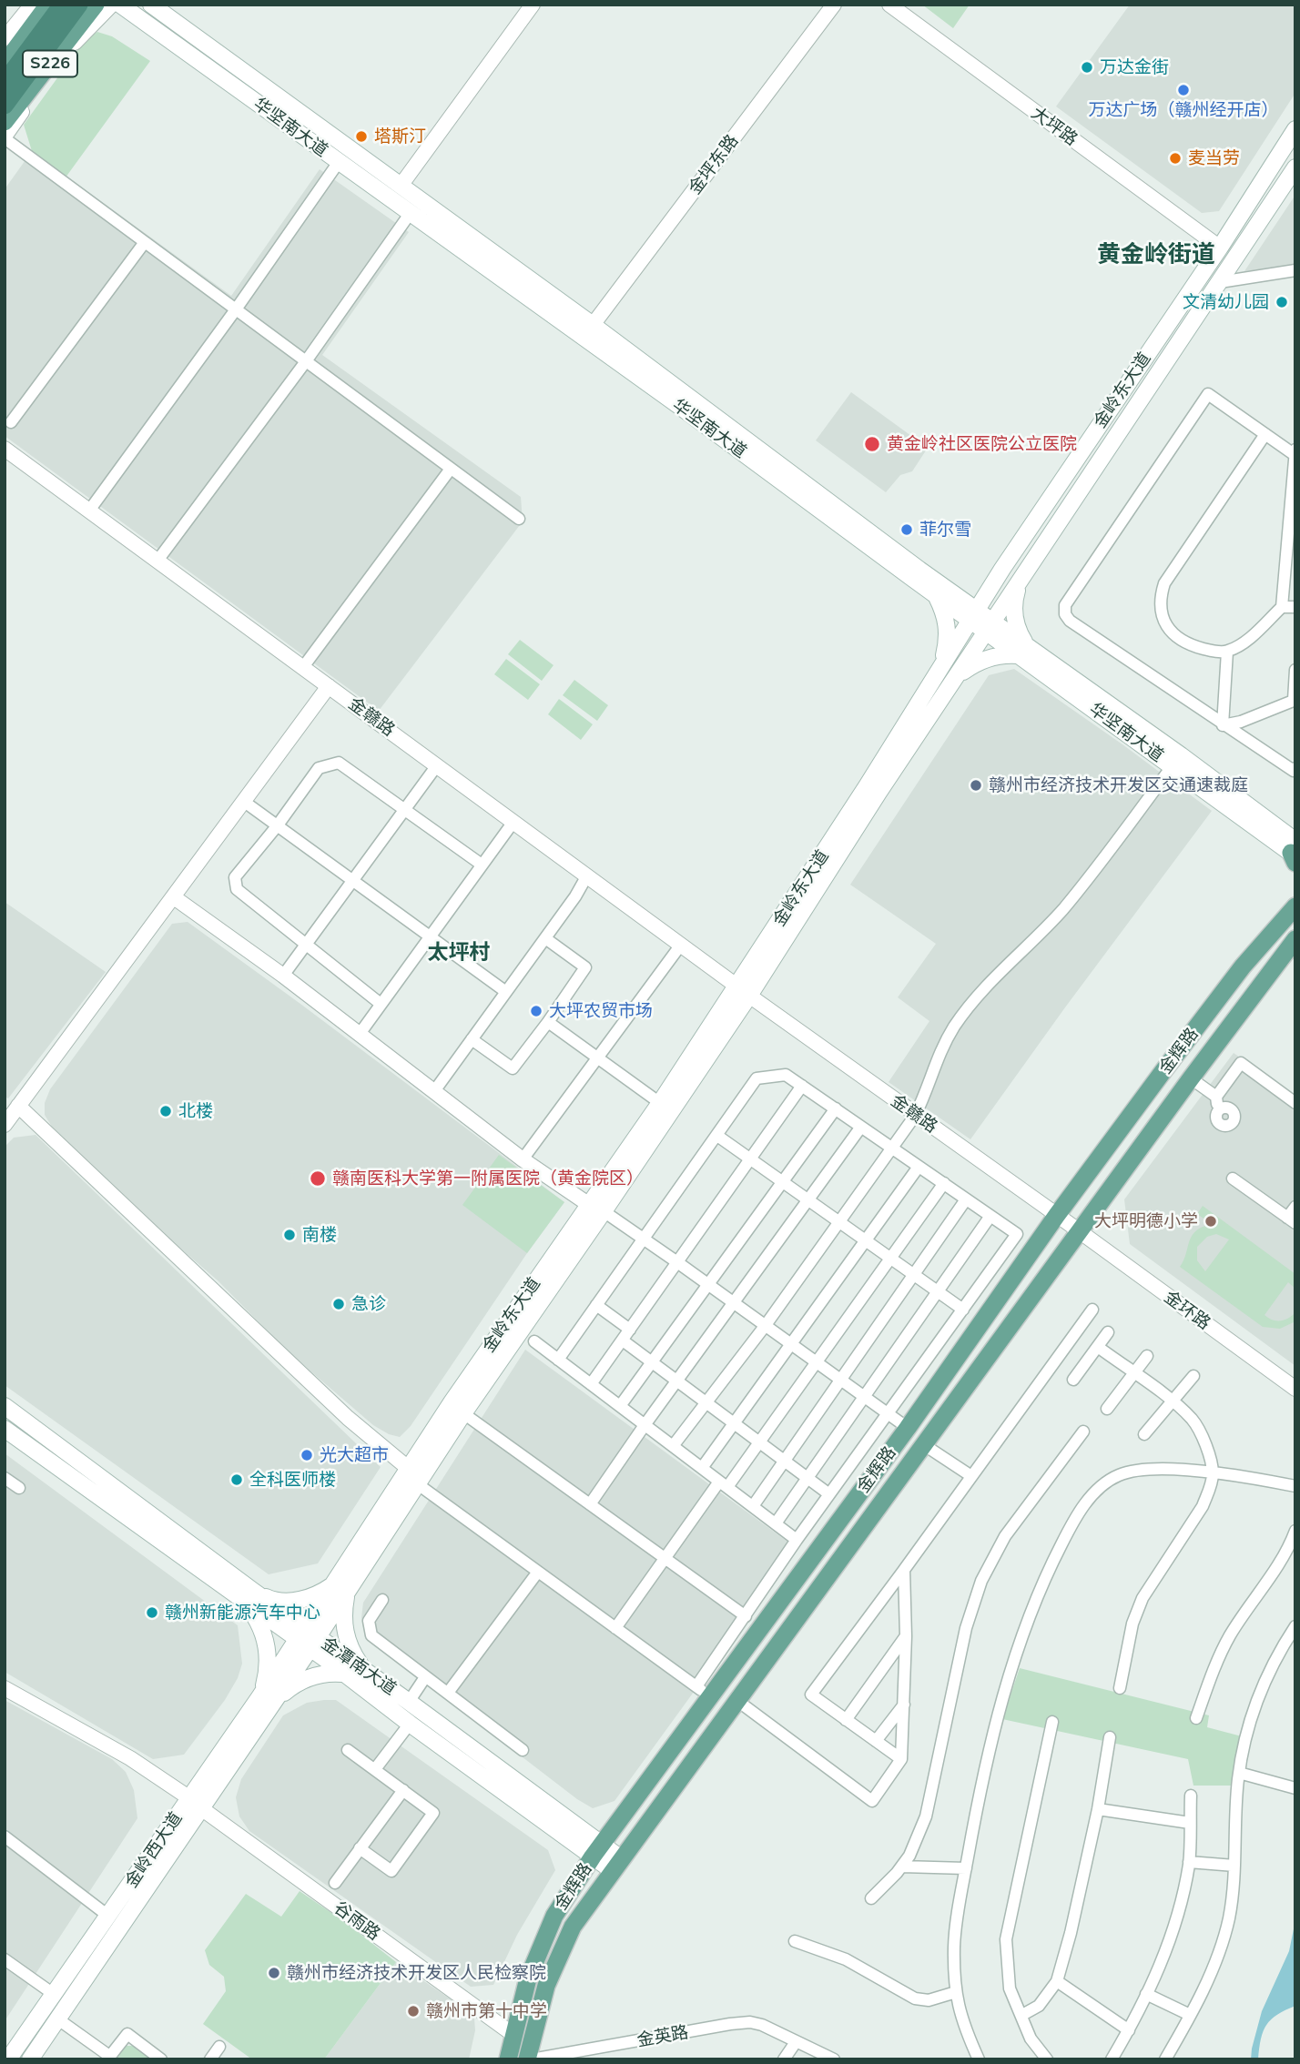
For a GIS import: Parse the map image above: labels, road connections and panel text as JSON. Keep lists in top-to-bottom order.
{
  "streets": {
    "main road": [
      "S226",
      "华坚南大道",
      "金岭东大道",
      "金辉路",
      "金潭南大道",
      "金岭西大道"
    ],
    "street": [
      "大坪路",
      "金坪东路",
      "金赣路",
      "金环路",
      "谷雨路",
      "金英路"
    ]
  },
  "crossings": [
    ["大坪路", "金岭东大道"],
    ["华坚南大道", "金坪东路"],
    ["华坚南大道", "金岭东大道"],
    ["金岭东大道", "金赣路"],
    ["金岭东大道", "金潭南大道"],
    ["金岭东大道", "金岭西大道"],
    ["金赣路", "金辉路"],
    ["金赣路", "金环路"],
    ["金辉路", "金环路"],
    ["金辉路", "金潭南大道"],
    ["金辉路", "谷雨路"],
    ["金辉路", "金英路"],
    ["金潭南大道", "金岭西大道"],
    ["金岭西大道", "谷雨路"]
  ],
  "districts": ["黄金岭街道", "太坪村"],
  "places": [
    "万达金街",
    "万达广场（赣州经开店）",
    "塔斯汀",
    "麦当劳",
    "文清幼儿园",
    "黄金岭社区医院公立医院",
    "菲尔雪",
    "赣州市经济技术开发区交通速裁庭",
    "大坪农贸市场",
    "北楼",
    "赣南医科大学第一附属医院（黄金院区）",
    "大坪明德小学",
    "南楼",
    "急诊",
    "光大超市",
    "全科医师楼",
    "赣州新能源汽车中心",
    "赣州市经济技术开发区人民检察院",
    "赣州市第十中学"
  ]
}
